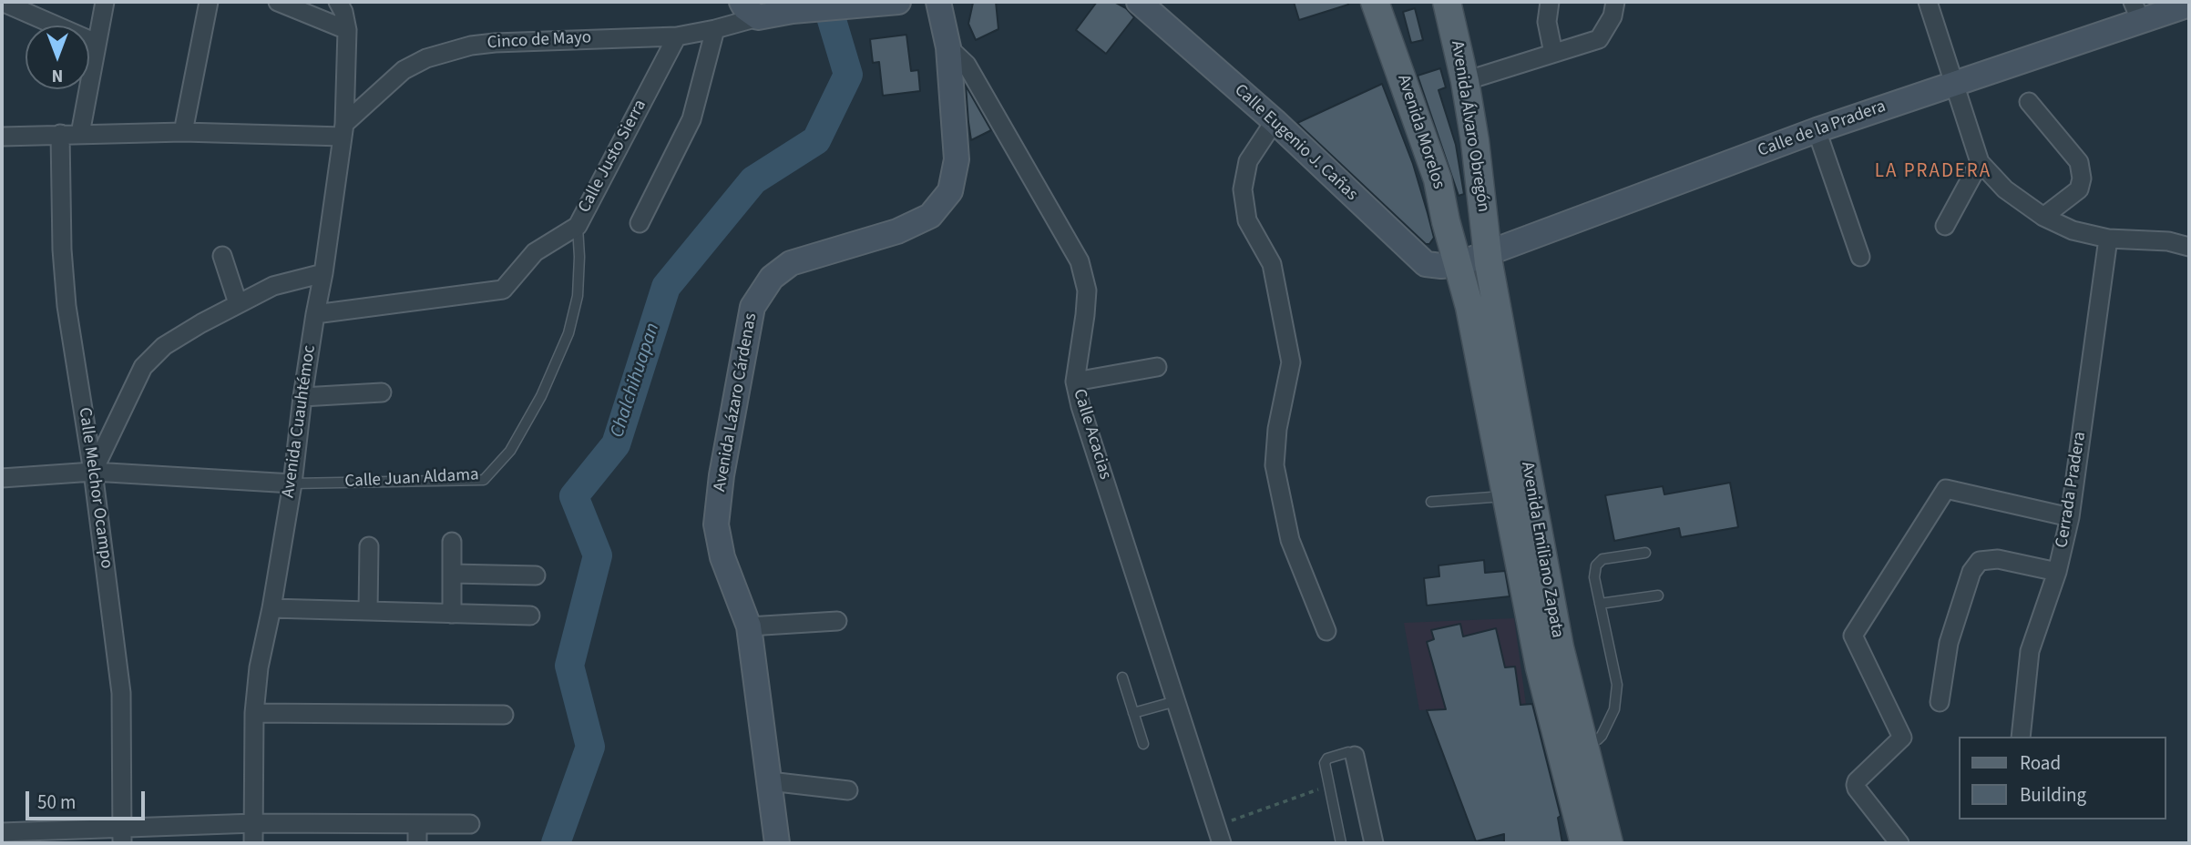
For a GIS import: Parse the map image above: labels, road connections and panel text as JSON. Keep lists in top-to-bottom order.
{
  "streets": {
    "main road": ["Avenida Álvaro Obregón", "Avenida Morelos", "Avenida Emiliano Zapata"],
    "street": [
      "Cinco de Mayo",
      "Calle de la Pradera",
      "Calle Eugenio J. Cañas",
      "Calle Justo Sierra",
      "Avenida Lázaro Cárdenas",
      "Avenida Cuauhtémoc",
      "Calle Acacias",
      "Calle Melchor Ocampo",
      "Cerrada Pradera"
    ],
    "lane": ["Calle Juan Aldama"]
  },
  "crossings": [
    ["Cinco de Mayo", "Calle Justo Sierra"],
    ["Cinco de Mayo", "Avenida Cuauhtémoc"],
    ["Avenida Álvaro Obregón", "Calle de la Pradera"],
    ["Avenida Álvaro Obregón", "Avenida Emiliano Zapata"],
    ["Calle de la Pradera", "Avenida Morelos"],
    ["Calle de la Pradera", "Calle Eugenio J. Cañas"],
    ["Calle de la Pradera", "Avenida Emiliano Zapata"],
    ["Avenida Morelos", "Calle Eugenio J. Cañas"],
    ["Avenida Morelos", "Avenida Emiliano Zapata"],
    ["Calle Eugenio J. Cañas", "Avenida Emiliano Zapata"],
    ["Calle Justo Sierra", "Avenida Cuauhtémoc"],
    ["Calle Justo Sierra", "Calle Juan Aldama"],
    ["Avenida Lázaro Cárdenas", "Calle Acacias"],
    ["Avenida Cuauhtémoc", "Calle Juan Aldama"]
  ],
  "districts": ["LA PRADERA"],
  "water": ["Chalchihuapan"],
  "legend": ["Road", "Building"],
  "scale_bar": "50 m",
  "north": "bottom"
}
